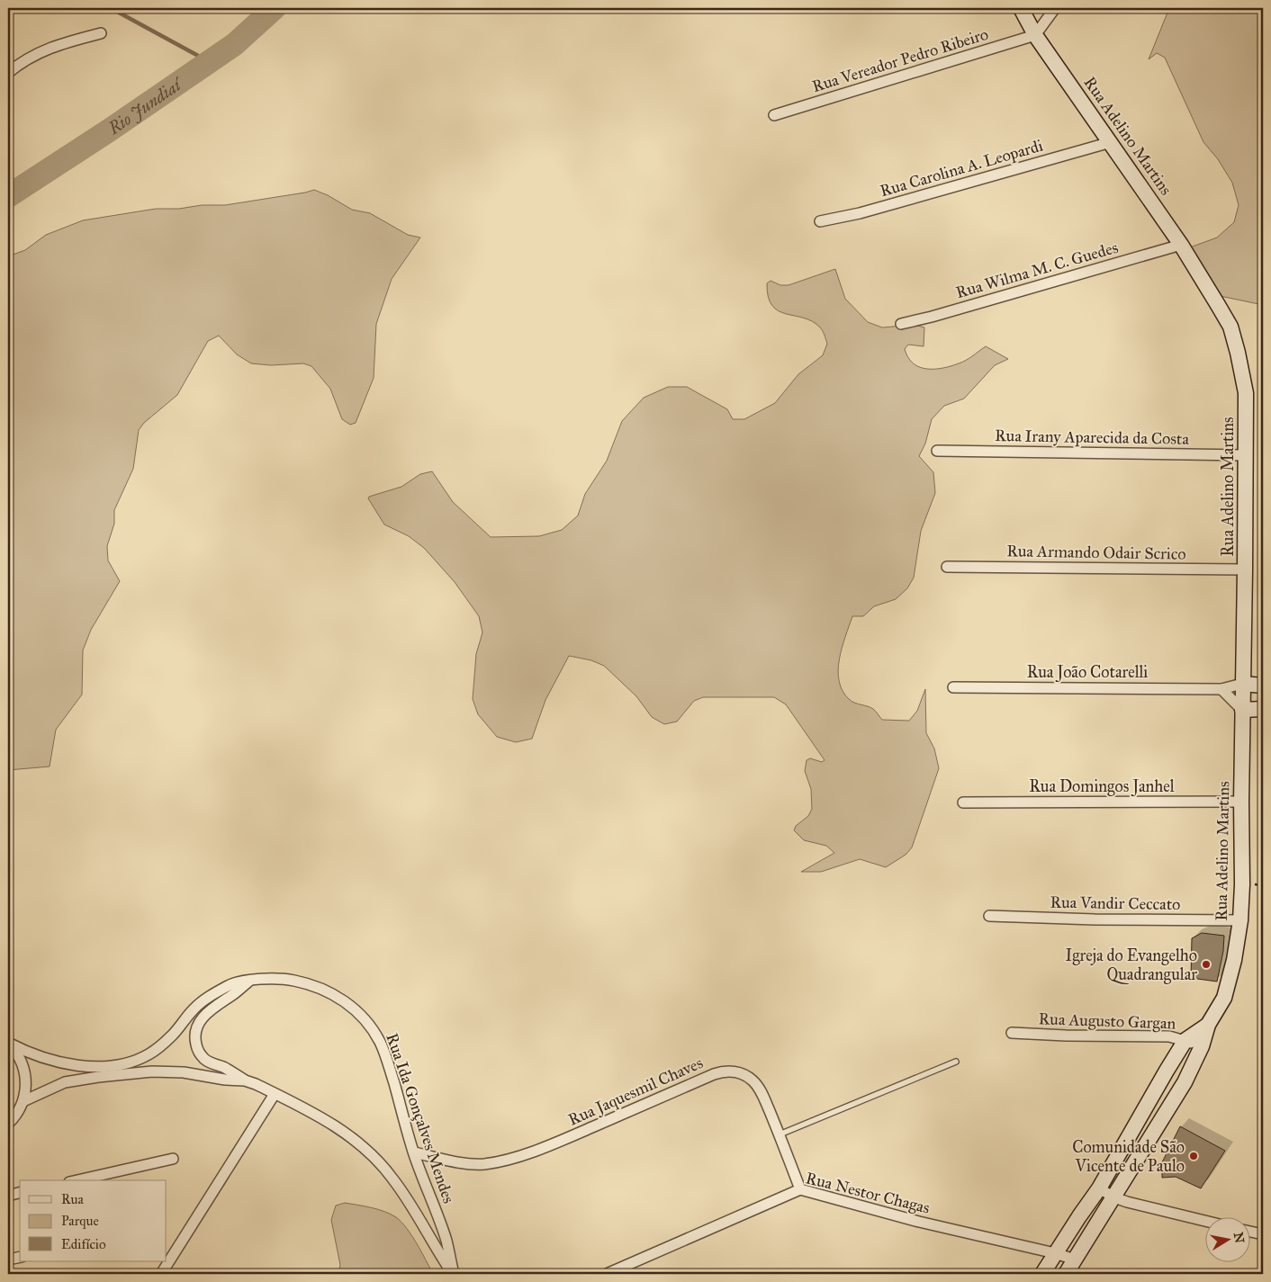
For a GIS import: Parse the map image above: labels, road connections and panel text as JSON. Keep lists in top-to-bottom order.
{
  "streets": {
    "street": [
      "Rua Vereador Pedro Ribeiro",
      "Rua Adelino Martins",
      "Rua Carolina A. Leopardi",
      "Rua Wilma M. C. Guedes",
      "Rua Irany Aparecida da Costa",
      "Rua Armando Odair Scrico",
      "Rua João Cotarelli",
      "Rua Domingos Janhel",
      "Rua Vandir Ceccato",
      "Rua Augusto Gargan",
      "Rua Jaquesmil Chaves",
      "Rua Ida Gonçalves Mendes",
      "Rua Nestor Chagas"
    ]
  },
  "crossings": [
    ["Rua Vereador Pedro Ribeiro", "Rua Adelino Martins"],
    ["Rua Adelino Martins", "Rua Carolina A. Leopardi"],
    ["Rua Adelino Martins", "Rua Wilma M. C. Guedes"],
    ["Rua Adelino Martins", "Rua Irany Aparecida da Costa"],
    ["Rua Adelino Martins", "Rua Armando Odair Scrico"],
    ["Rua Adelino Martins", "Rua João Cotarelli"],
    ["Rua Adelino Martins", "Rua Domingos Janhel"],
    ["Rua Adelino Martins", "Rua Vandir Ceccato"],
    ["Rua Adelino Martins", "Rua Augusto Gargan"],
    ["Rua Adelino Martins", "Rua Nestor Chagas"],
    ["Rua Jaquesmil Chaves", "Rua Ida Gonçalves Mendes"],
    ["Rua Jaquesmil Chaves", "Rua Nestor Chagas"]
  ],
  "water": ["Rio Jundiaí"],
  "places": ["Igreja do Evangelho Quadrangular", "Comunidade São Vicente de Paulo"],
  "legend": ["Rua", "Parque", "Edifício"],
  "north": "right"
}
